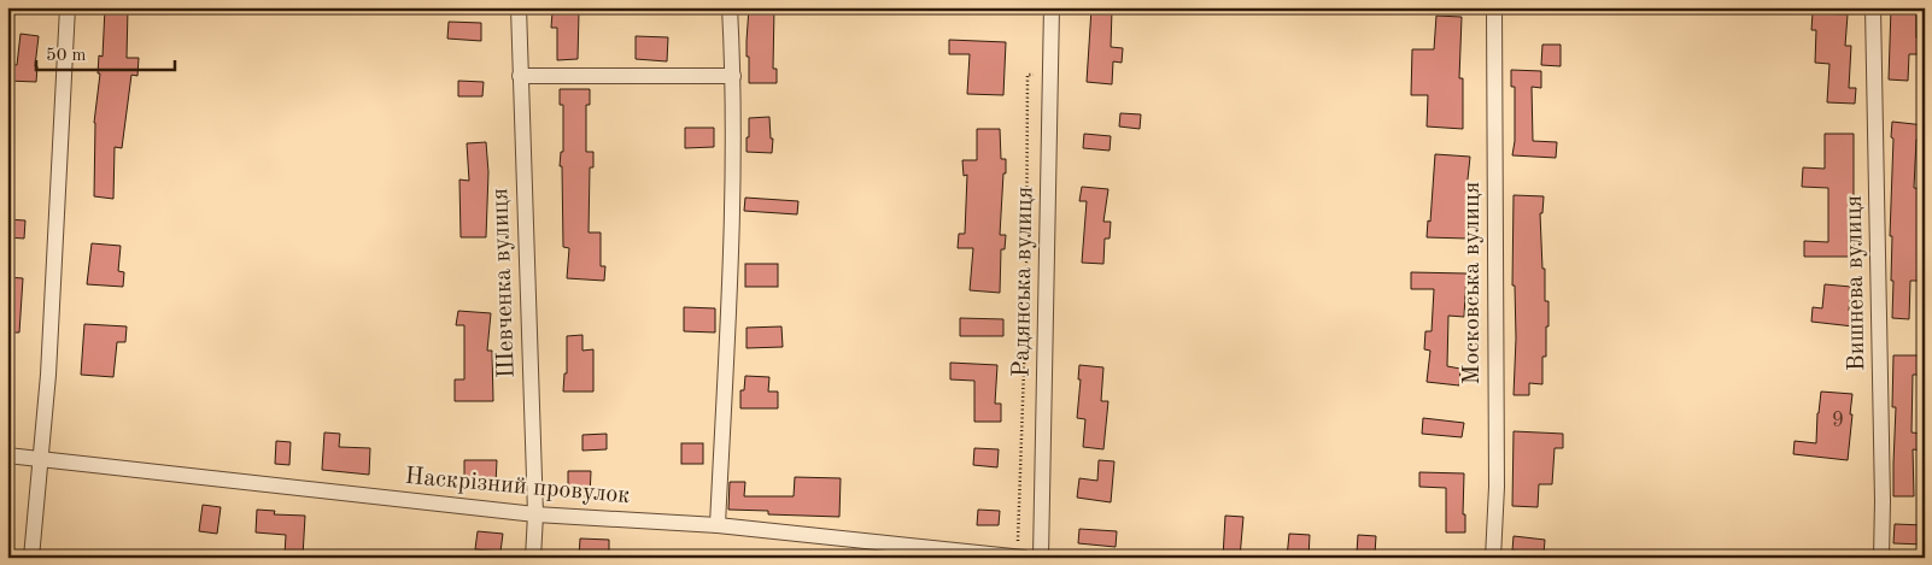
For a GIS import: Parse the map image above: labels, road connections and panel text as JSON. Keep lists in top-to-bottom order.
{
  "streets": {
    "street": [
      "Радянська вулиця",
      "Шевченка вулиця",
      "Московська вулиця",
      "Вишнева вулиця",
      "Наскрізний провулок"
    ]
  },
  "crossings": [
    ["Шевченка вулиця", "Наскрізний провулок"]
  ],
  "house_numbers": ["9"],
  "scale_bar": "50 m"
}
